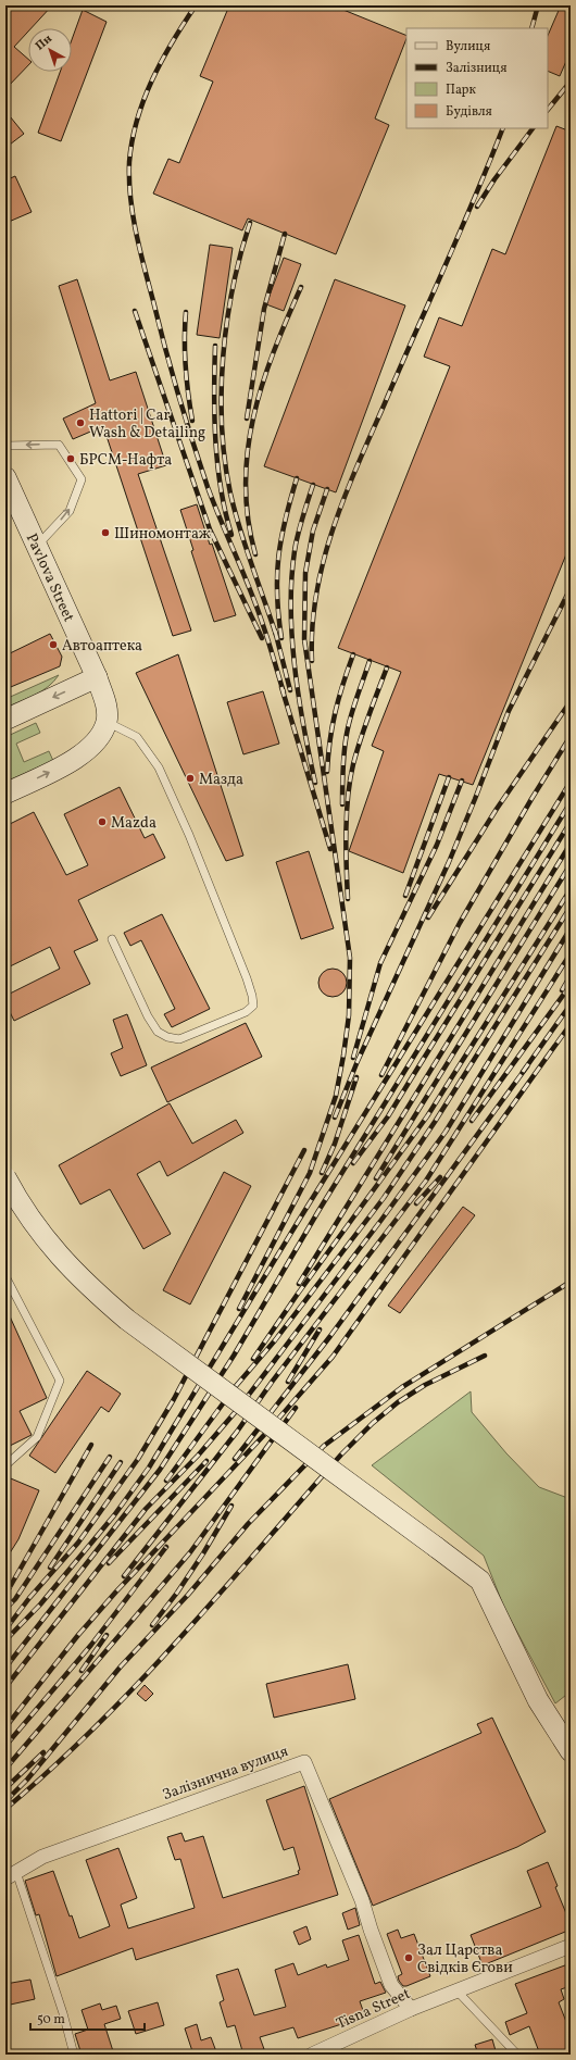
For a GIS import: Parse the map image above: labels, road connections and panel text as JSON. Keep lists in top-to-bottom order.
{
  "streets": {
    "main road": ["Pavlova Street"],
    "street": ["Залізнична вулиця", "Tisna Street"]
  },
  "crossings": [
    ["Залізнична вулиця", "Tisna Street"]
  ],
  "places": [
    "Hattori | Car Wash & Detailing",
    "БРСМ-Нафта",
    "Шиномонтаж",
    "Автоаптека",
    "Мазда",
    "Mazda",
    "Зал Царства Свідків Єгови"
  ],
  "legend": [
    "Вулиця",
    "Залізниця",
    "Парк",
    "Будівля"
  ],
  "scale_bar": "50 m",
  "north": "top left"
}
